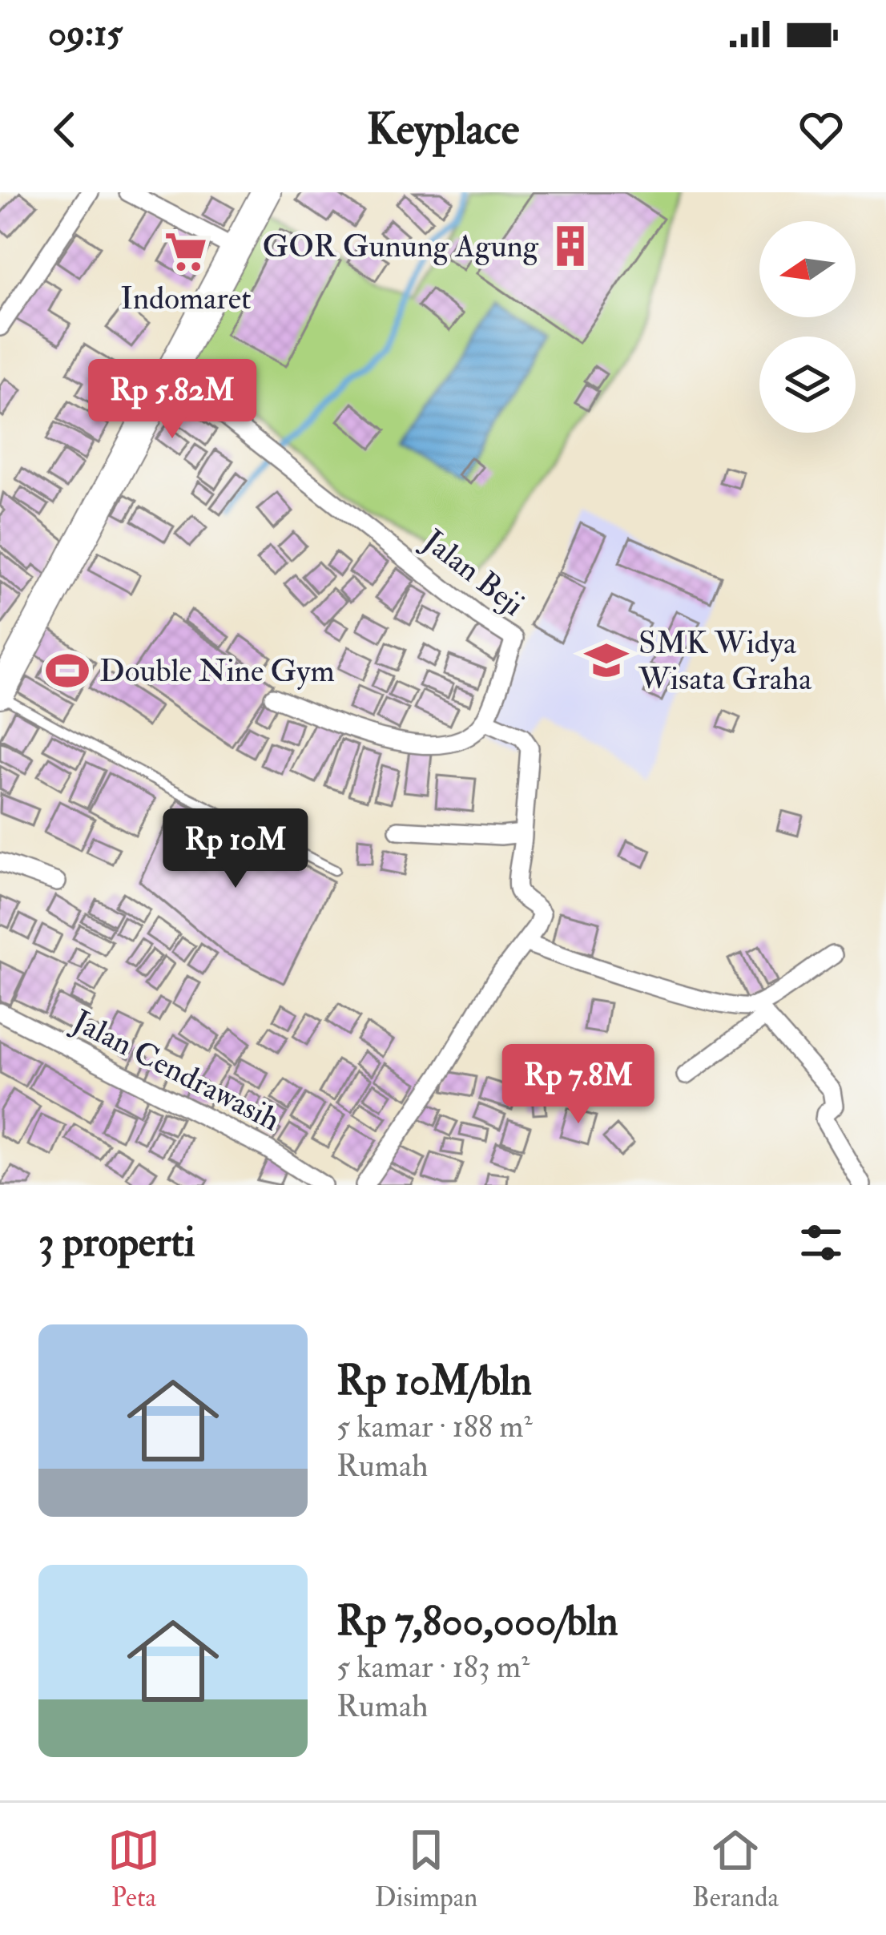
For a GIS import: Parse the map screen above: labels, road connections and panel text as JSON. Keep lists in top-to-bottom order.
{
  "streets": {
    "street": ["Jalan Beji", "Jalan Cendrawasih"]
  },
  "places": {
    "building": ["GOR Gunung Agung"],
    "supermarket": ["Indomaret"],
    "school or university": ["SMK Widya Wisata Graha"],
    "sports": ["Double Nine Gym"]
  },
  "north": "left",
  "page": {
    "status": "09:15",
    "header": "Keyplace",
    "price": ["Rp 5.82M", "Rp 10M", "Rp 7.8M"],
    "heading": "3 properti",
    "list": [
      {
        "name": "Rp 10M/bln",
        "note": "5 kamar · 188 m² · Rumah"
      },
      {
        "name": "Rp 7,800,000/bln",
        "note": "5 kamar · 183 m² · Rumah"
      }
    ],
    "tabs": ["Peta", "Disimpan", "Beranda"]
  }
}
